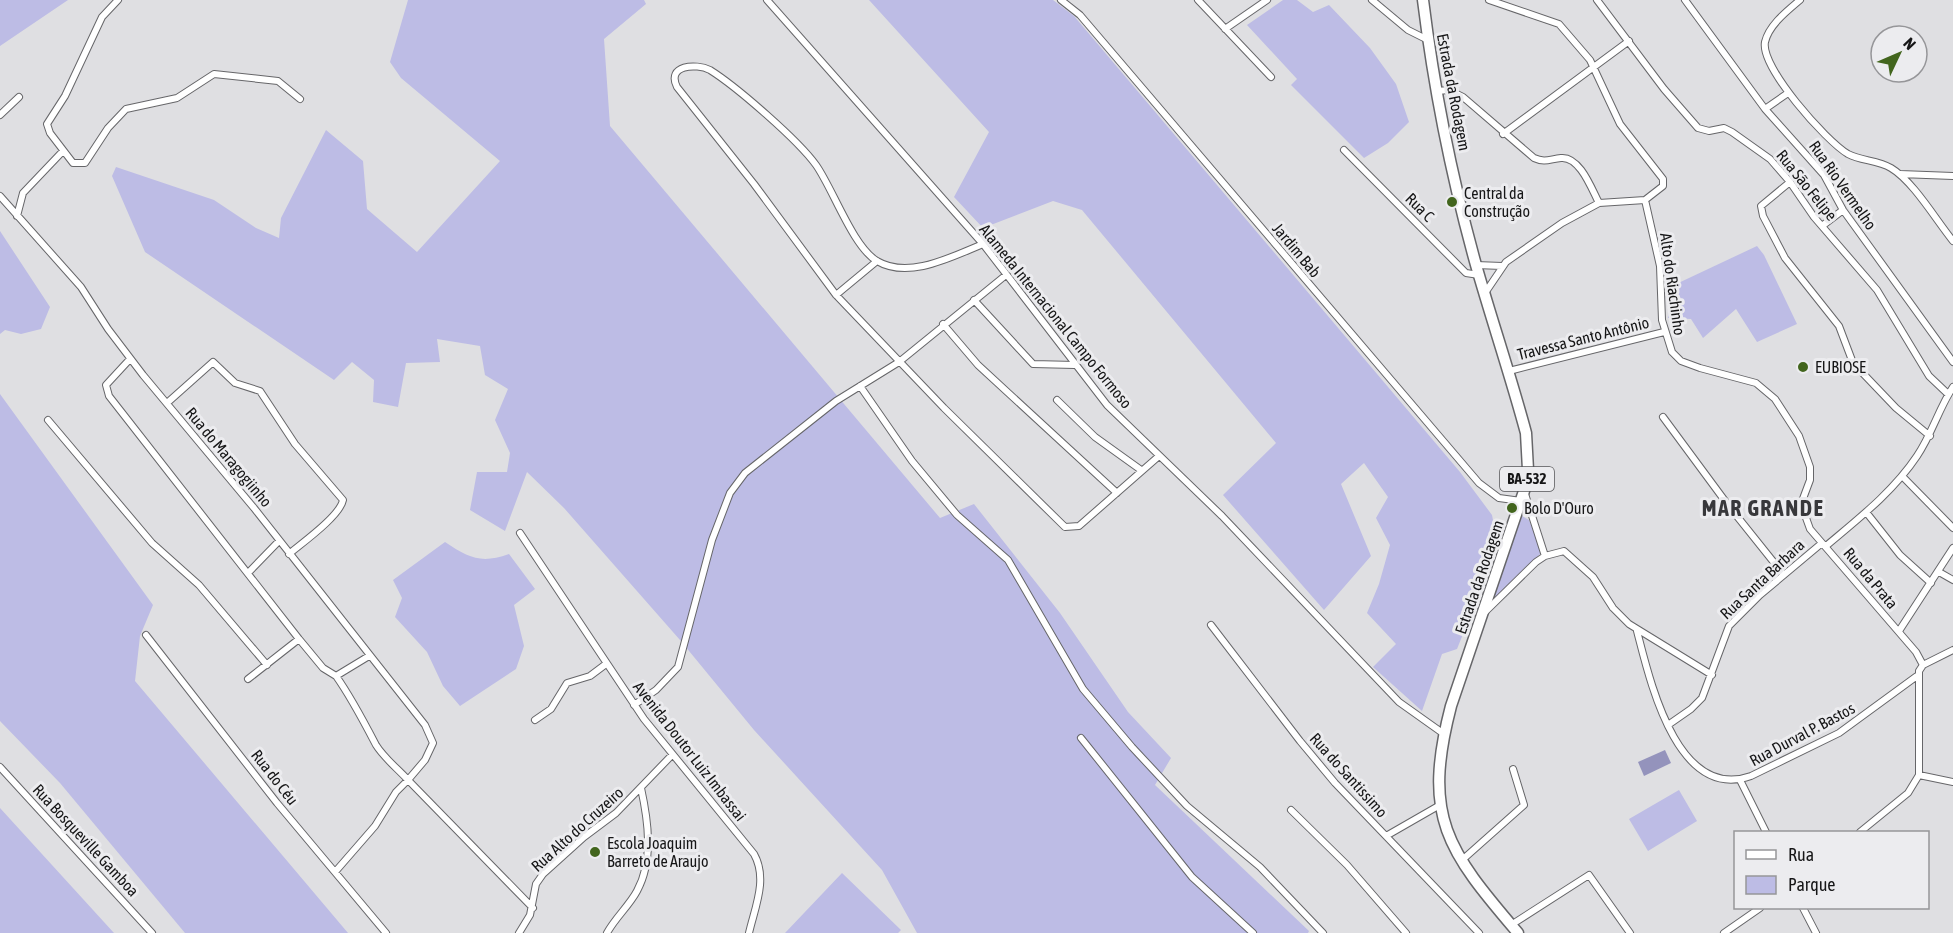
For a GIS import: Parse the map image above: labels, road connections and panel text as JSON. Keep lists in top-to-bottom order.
{
  "streets": {
    "main road": ["Estrada da Rodagem", "BA-532"],
    "street": [
      "Rua São Felipe",
      "Rua Rio Vermelho",
      "Rua C",
      "Jardim Bab",
      "Alto do Riachinho",
      "Alameda Internacional Campo Formoso",
      "Travessa Santo Antônio",
      "Rua do Maragogiinho",
      "Rua da Prata",
      "Rua Santa Barbara",
      "Rua Durval P. Bastos",
      "Avenida Doutor Luiz Imbassai",
      "Rua do Santissimo",
      "Rua do Céu",
      "Rua Alto do Cruzeiro",
      "Rua Bosqueville Gamboa"
    ]
  },
  "crossings": [
    ["Estrada da Rodagem", "Rua C"],
    ["Estrada da Rodagem", "Jardim Bab"],
    ["Estrada da Rodagem", "Alameda Internacional Campo Formoso"],
    ["Estrada da Rodagem", "Travessa Santo Antônio"],
    ["Rua São Felipe", "Rua Santa Barbara"],
    ["Alto do Riachinho", "Travessa Santo Antônio"],
    ["Alto do Riachinho", "Rua da Prata"],
    ["Alto do Riachinho", "Rua Santa Barbara"],
    ["Rua da Prata", "Rua Santa Barbara"],
    ["Rua Santa Barbara", "Rua Durval P. Bastos"],
    ["Avenida Doutor Luiz Imbassai", "Rua Alto do Cruzeiro"]
  ],
  "districts": ["MAR GRANDE"],
  "places": [
    "Central da Construção",
    "EUBIOSE",
    "Bolo D'Ouro",
    "Escola Joaquim Barreto de Araujo"
  ],
  "legend": ["Rua", "Parque"],
  "north": "top right"
}
